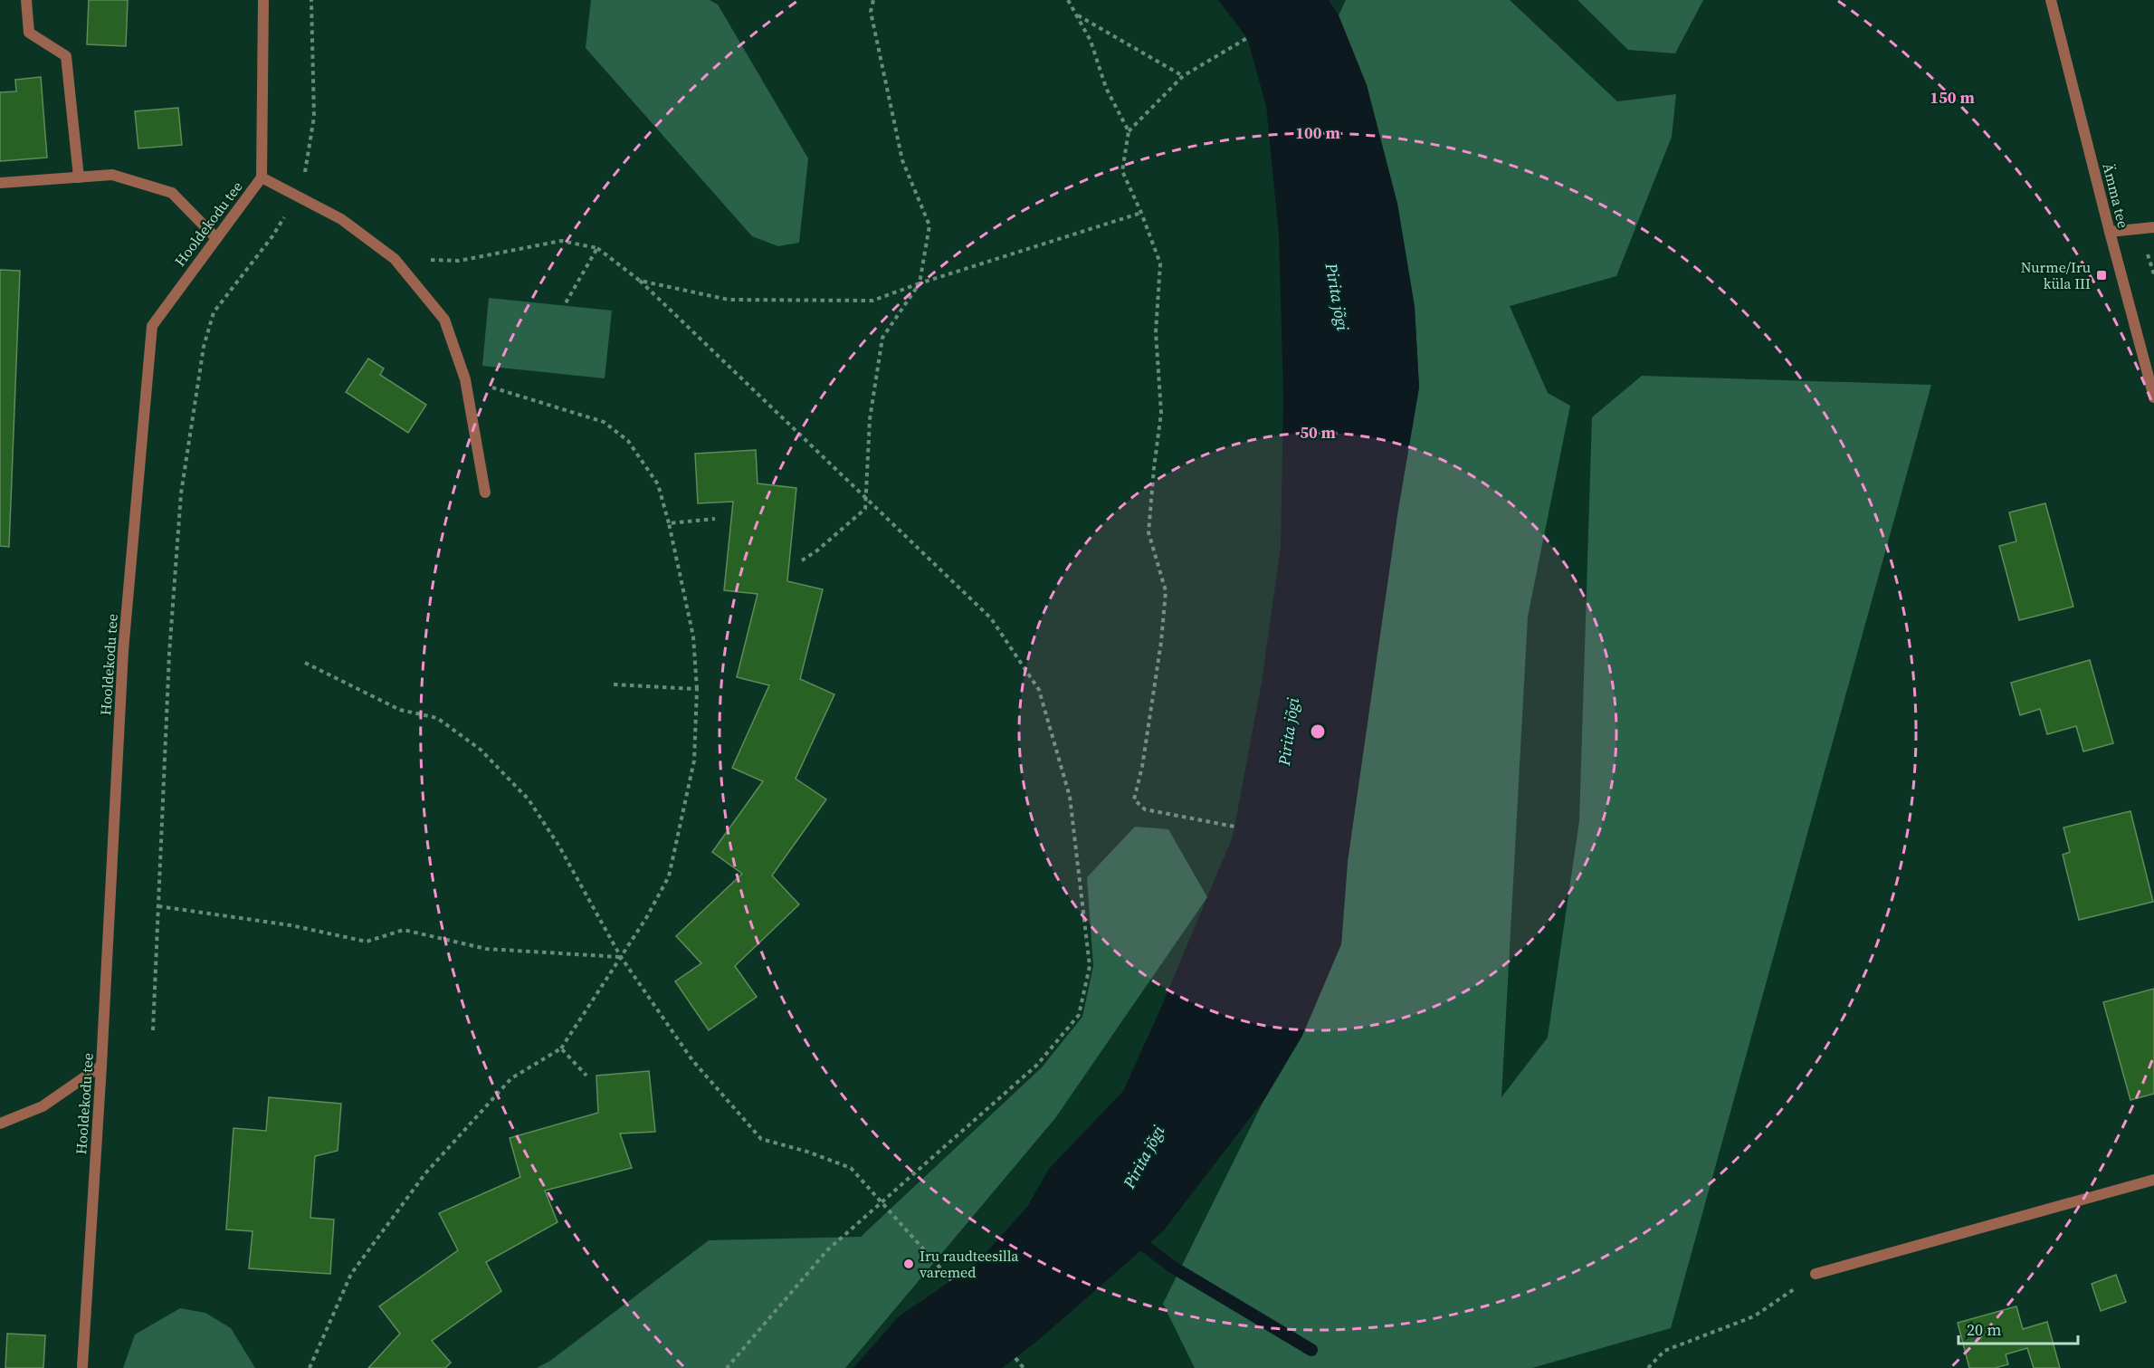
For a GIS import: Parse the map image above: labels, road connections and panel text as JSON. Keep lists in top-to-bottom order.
{
  "streets": {
    "street": ["Ämma tee", "Hooldekodu tee"]
  },
  "water": ["Pirita jõgi"],
  "places": {
    "transit": ["Nurme/Iru küla III"],
    "other": ["Iru raudteesilla varemed"]
  },
  "scale_bar": "20 m",
  "rings": ["150 m", "100 m", "50 m"]
}
